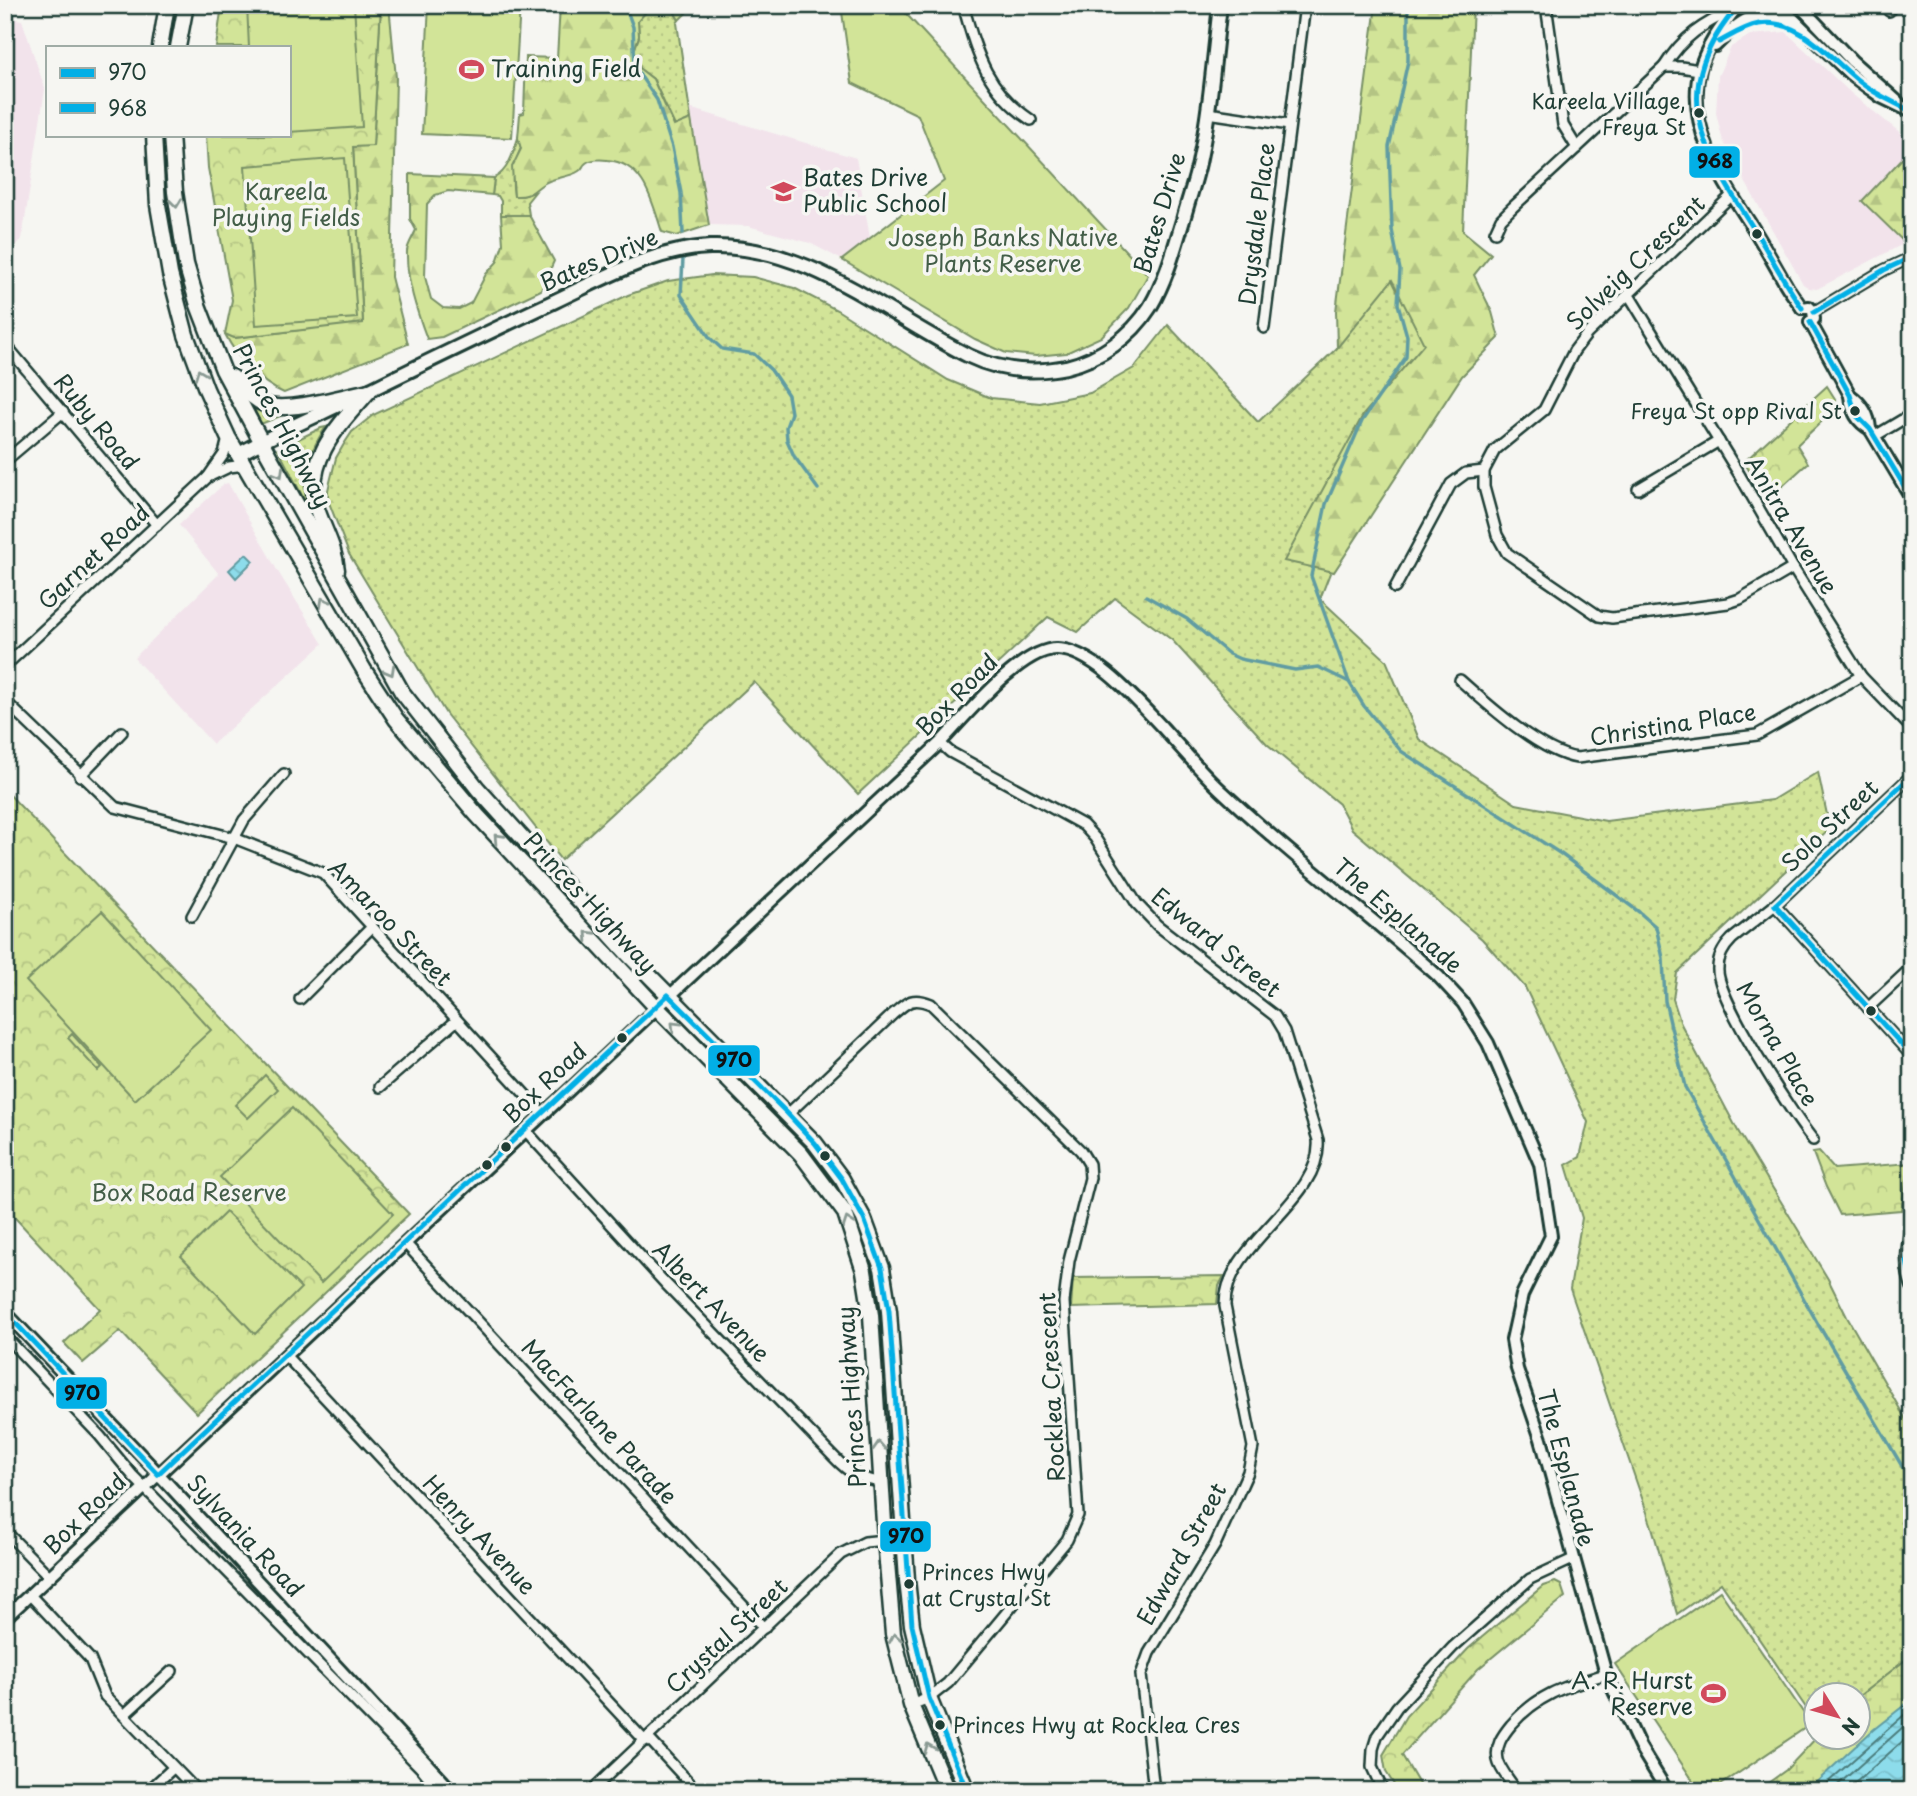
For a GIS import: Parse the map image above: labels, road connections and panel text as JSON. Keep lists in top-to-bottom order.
{
  "streets": {
    "highway": ["Princes Highway"],
    "main road": ["Bates Drive"],
    "street": [
      "Drysdale Place",
      "Solveig Crescent",
      "Ruby Road",
      "Anitra Avenue",
      "Garnet Road",
      "Box Road",
      "Christina Place",
      "Solo Street",
      "The Esplanade",
      "Amaroo Street",
      "Edward Street",
      "Morna Place",
      "Albert Avenue",
      "Rocklea Crescent",
      "MacFarlane Parade",
      "Henry Avenue",
      "Sylvania Road",
      "Crystal Street"
    ]
  },
  "crossings": [
    ["Bates Drive", "Drysdale Place"],
    ["Bates Drive", "Princes Highway"],
    ["Bates Drive", "Garnet Road"],
    ["Solveig Crescent", "Anitra Avenue"],
    ["Ruby Road", "Garnet Road"],
    ["Princes Highway", "Garnet Road"],
    ["Princes Highway", "Box Road"],
    ["Princes Highway", "Albert Avenue"],
    ["Princes Highway", "Rocklea Crescent"],
    ["Princes Highway", "Crystal Street"],
    ["Anitra Avenue", "Christina Place"],
    ["Box Road", "The Esplanade"],
    ["Box Road", "Amaroo Street"],
    ["Box Road", "Edward Street"],
    ["Box Road", "Albert Avenue"],
    ["Box Road", "MacFarlane Parade"],
    ["Box Road", "Henry Avenue"],
    ["Box Road", "Sylvania Road"],
    ["Solo Street", "Morna Place"],
    ["MacFarlane Parade", "Crystal Street"],
    ["Henry Avenue", "Crystal Street"]
  ],
  "parks": ["Kareela Playing Fields", "Joseph Banks Native Plants Reserve", "Box Road Reserve"],
  "places": {
    "sports": ["Training Field", "A. R. Hurst Reserve"],
    "other": [
      "Kareela Village, Freya St",
      "Freya St opp Rival St",
      "Princes Hwy at Crystal St",
      "Princes Hwy at Rocklea Cres"
    ],
    "school or university": ["Bates Drive Public School"]
  },
  "lines": ["transit line 968", "transit line 970"],
  "legend": ["970", "968"],
  "north": "bottom right"
}
